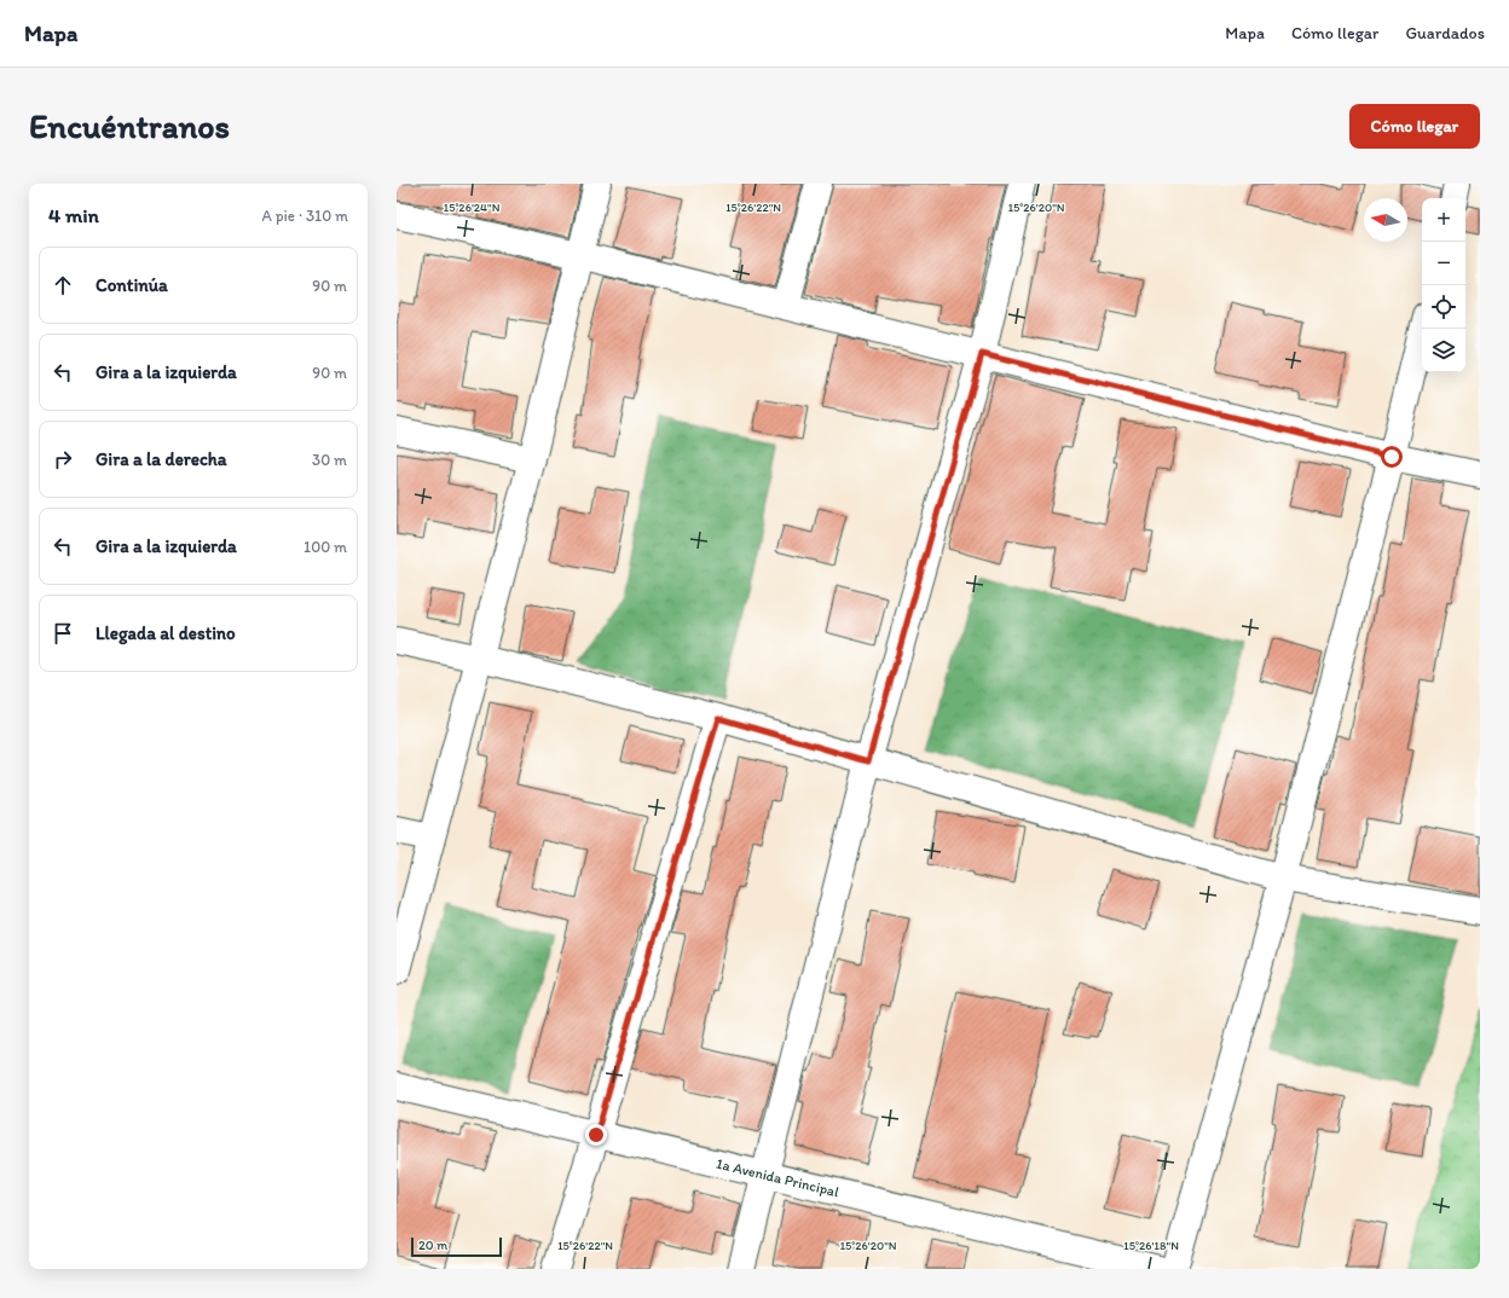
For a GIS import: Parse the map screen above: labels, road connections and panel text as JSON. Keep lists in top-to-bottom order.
{
  "streets": {
    "street": ["1a Avenida Principal"]
  },
  "scale_bar": "20 m",
  "north": "left",
  "page": {
    "header": "Mapa",
    "nav": ["Mapa", "Cómo llegar", "Guardados"],
    "buttons": "Cómo llegar",
    "title": "Encuéntranos",
    "heading": ["4 min", "A pie · 310 m"],
    "map_buttons": ["+", "−"],
    "list": [
      ["Continúa", "90 m"],
      ["Gira a la izquierda", "90 m"],
      ["Gira a la derecha", "30 m"],
      ["Gira a la izquierda", "100 m"],
      "Llegada al destino"
    ],
    "scale": "20 m"
  },
  "coordinates": [
    "15°26'24\"N",
    "15°26'22\"N",
    "15°26'20\"N",
    "15°26'18\"N"
  ]
}
